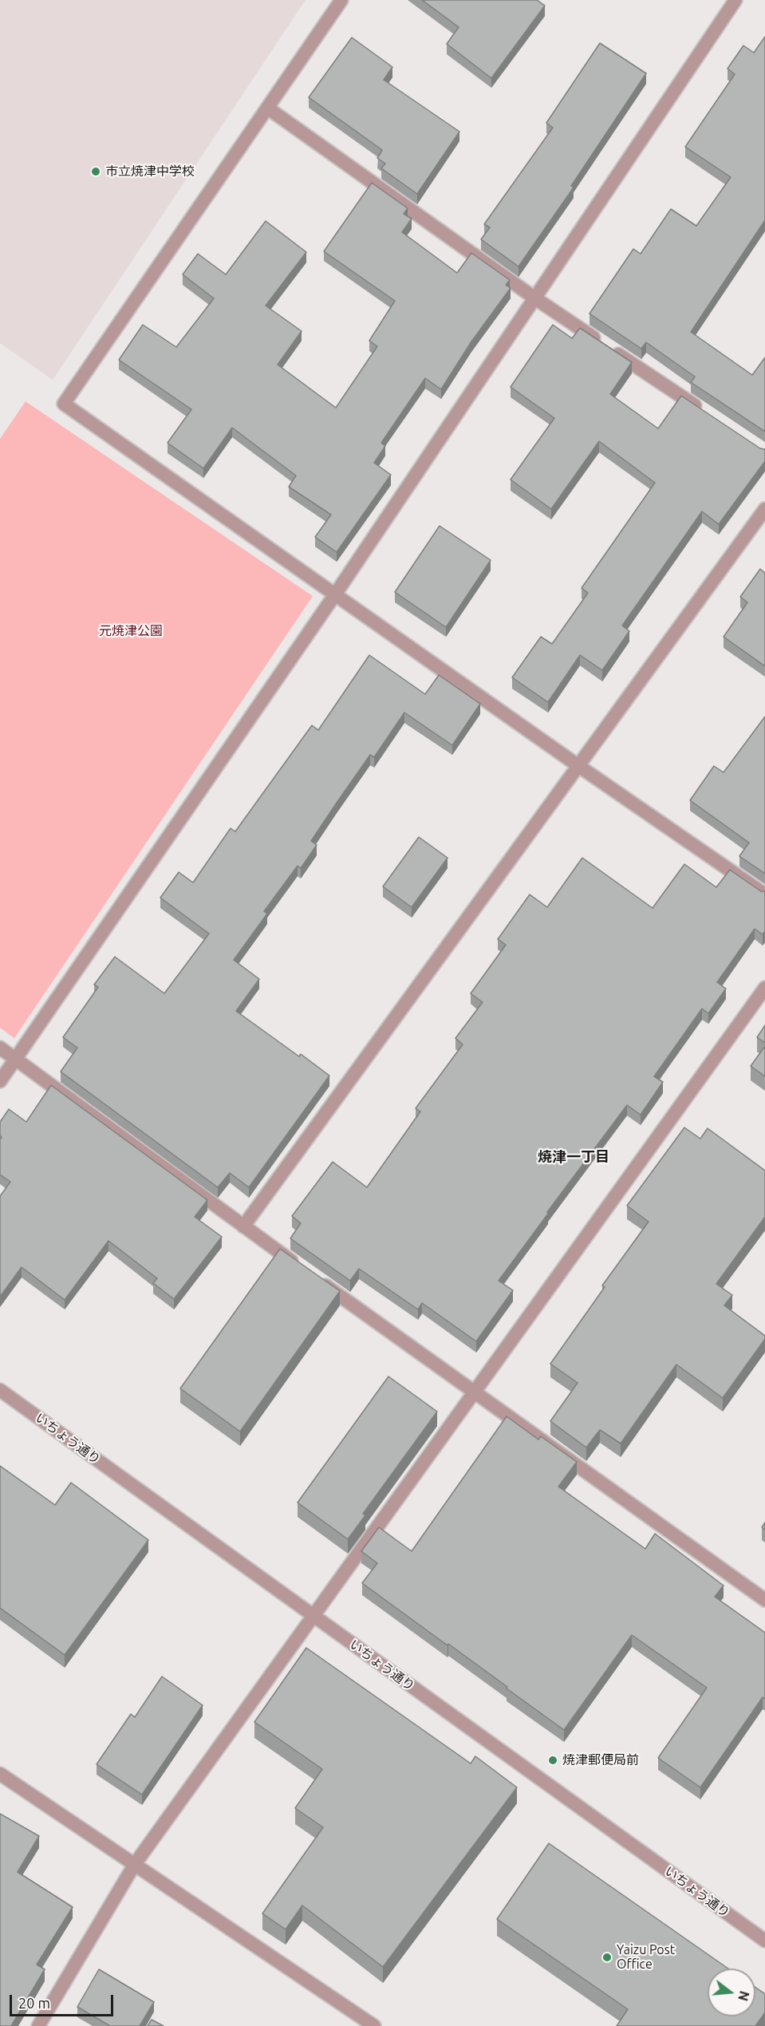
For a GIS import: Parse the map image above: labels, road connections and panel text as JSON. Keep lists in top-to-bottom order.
{
  "streets": {
    "street": ["いちょう通り"]
  },
  "districts": ["焼津一丁目"],
  "parks": ["元焼津公園"],
  "places": ["市立焼津中学校", "焼津郵便局前", "Yaizu Post Office"],
  "scale_bar": "20 m",
  "north": "right"
}
